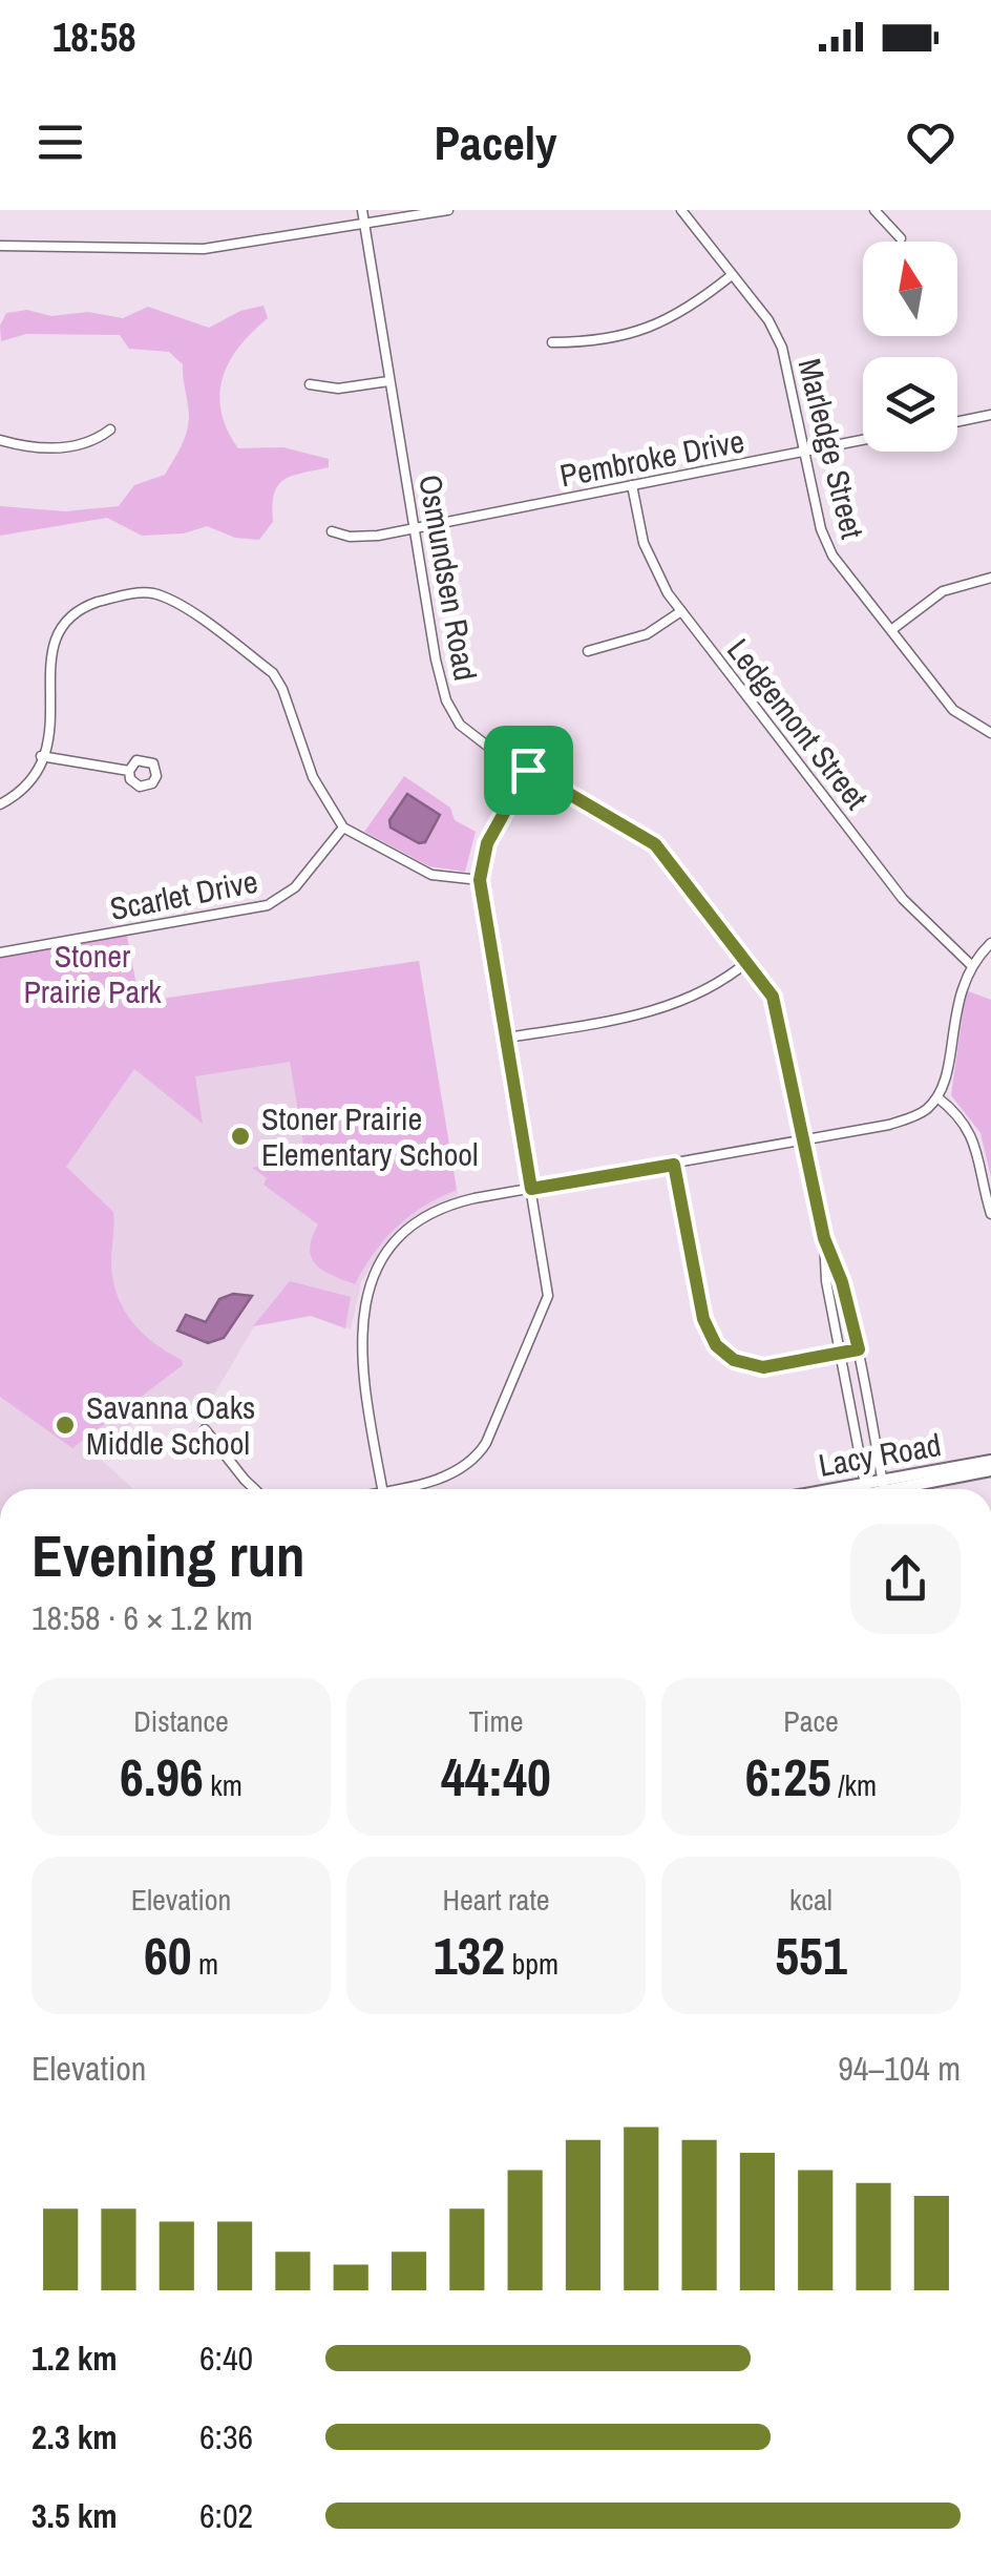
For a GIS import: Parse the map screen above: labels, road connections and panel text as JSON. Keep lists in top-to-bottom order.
{
  "streets": {
    "street": [
      "Marledge Street",
      "Pembroke Drive",
      "Osmundsen Road",
      "Ledgemont Street",
      "Scarlet Drive",
      "Lacy Road"
    ]
  },
  "crossings": [
    ["Marledge Street", "Pembroke Drive"],
    ["Pembroke Drive", "Osmundsen Road"],
    ["Pembroke Drive", "Ledgemont Street"]
  ],
  "parks": ["Stoner Prairie Park"],
  "places": ["Stoner Prairie Elementary School", "Savanna Oaks Middle School"],
  "north": "top",
  "page": {
    "status": "18:58",
    "header": "Pacely",
    "heading": ["Evening run", "18:58 · 6 × 1.2 km"],
    "stats": [
      ["Distance", "6.96 km"],
      ["Time", "44:40"],
      ["Pace", "6:25 /km"],
      ["Elevation", "60 m"],
      ["Heart rate", "132 bpm"],
      ["kcal", "551"]
    ],
    "chart": ["Elevation", "94–104 m"],
    "list": [
      {
        "name": "1.2 km",
        "note": "6:40"
      },
      {
        "name": "2.3 km",
        "note": "6:36"
      },
      {
        "name": "3.5 km",
        "note": "6:02"
      }
    ]
  }
}
